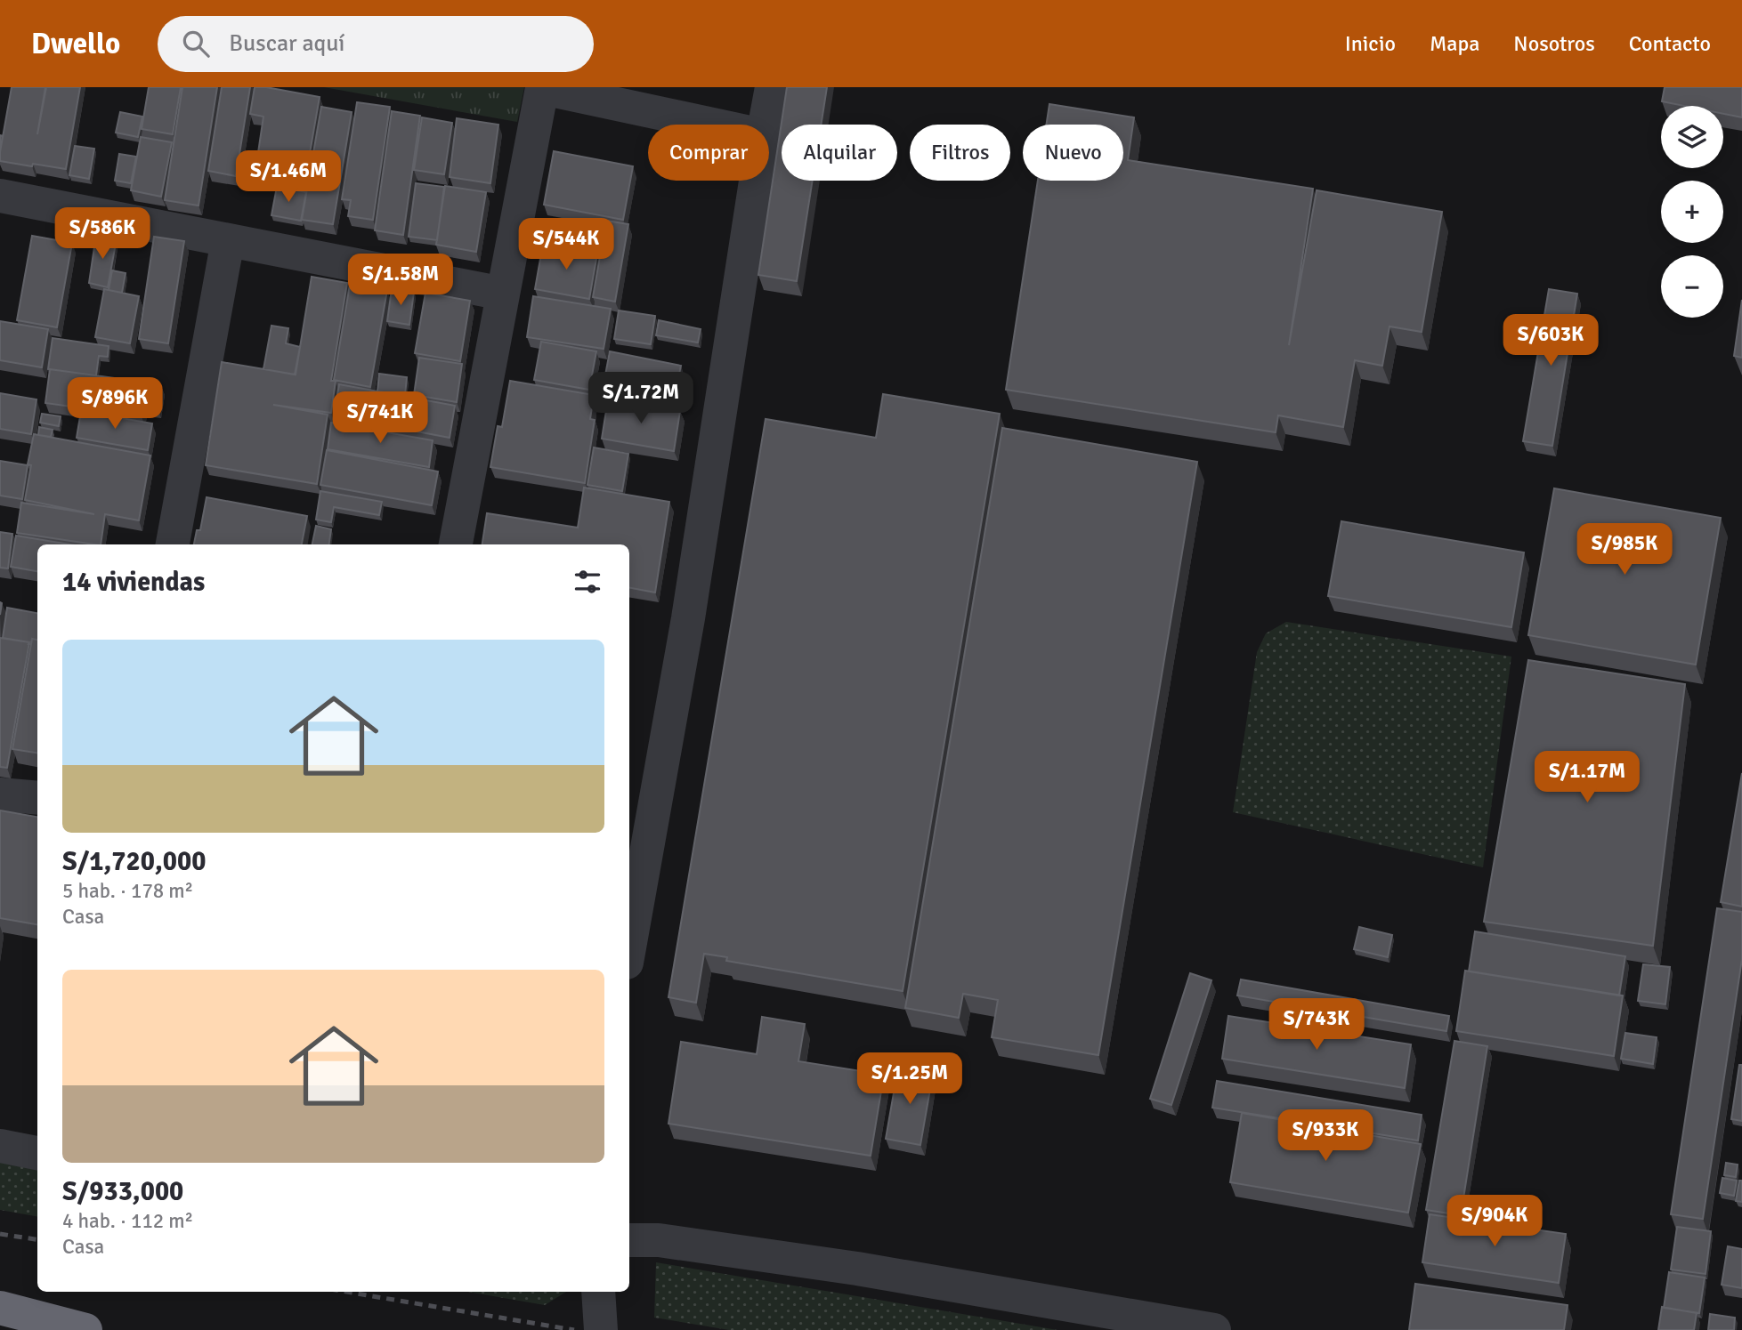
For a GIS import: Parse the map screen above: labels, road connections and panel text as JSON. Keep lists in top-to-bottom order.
{
  "page": {
    "header": "Dwello",
    "search": "Buscar aquí",
    "nav": [
      "Inicio",
      "Mapa",
      "Nosotros",
      "Contacto"
    ],
    "map_buttons": ["+", "−"],
    "chip": [
      "Comprar",
      "Alquilar",
      "Filtros",
      "Nuevo"
    ],
    "price": [
      "S/1.46M",
      "S/586K",
      "S/544K",
      "S/1.58M",
      "S/603K",
      "S/1.72M",
      "S/896K",
      "S/741K",
      "S/985K",
      "S/1.17M",
      "S/743K",
      "S/1.25M",
      "S/933K",
      "S/904K"
    ],
    "heading": "14 viviendas",
    "list": [
      {
        "name": "S/1,720,000",
        "note": "5 hab. · 178 m² · Casa"
      },
      {
        "name": "S/933,000",
        "note": "4 hab. · 112 m² · Casa"
      }
    ]
  }
}
